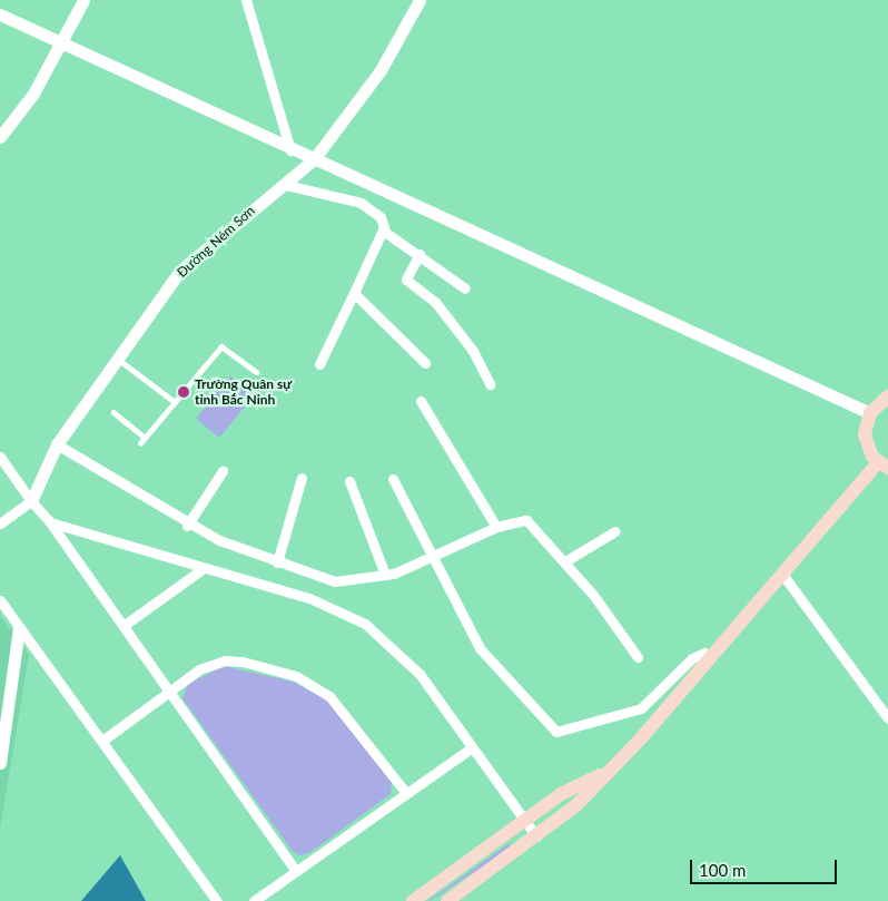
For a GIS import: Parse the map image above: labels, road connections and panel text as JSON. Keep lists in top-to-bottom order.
{
  "streets": {
    "street": ["Đường Ném Sơn"]
  },
  "places": ["Trường Quân sự tỉnh Bắc Ninh"],
  "scale_bar": "100 m"
}
